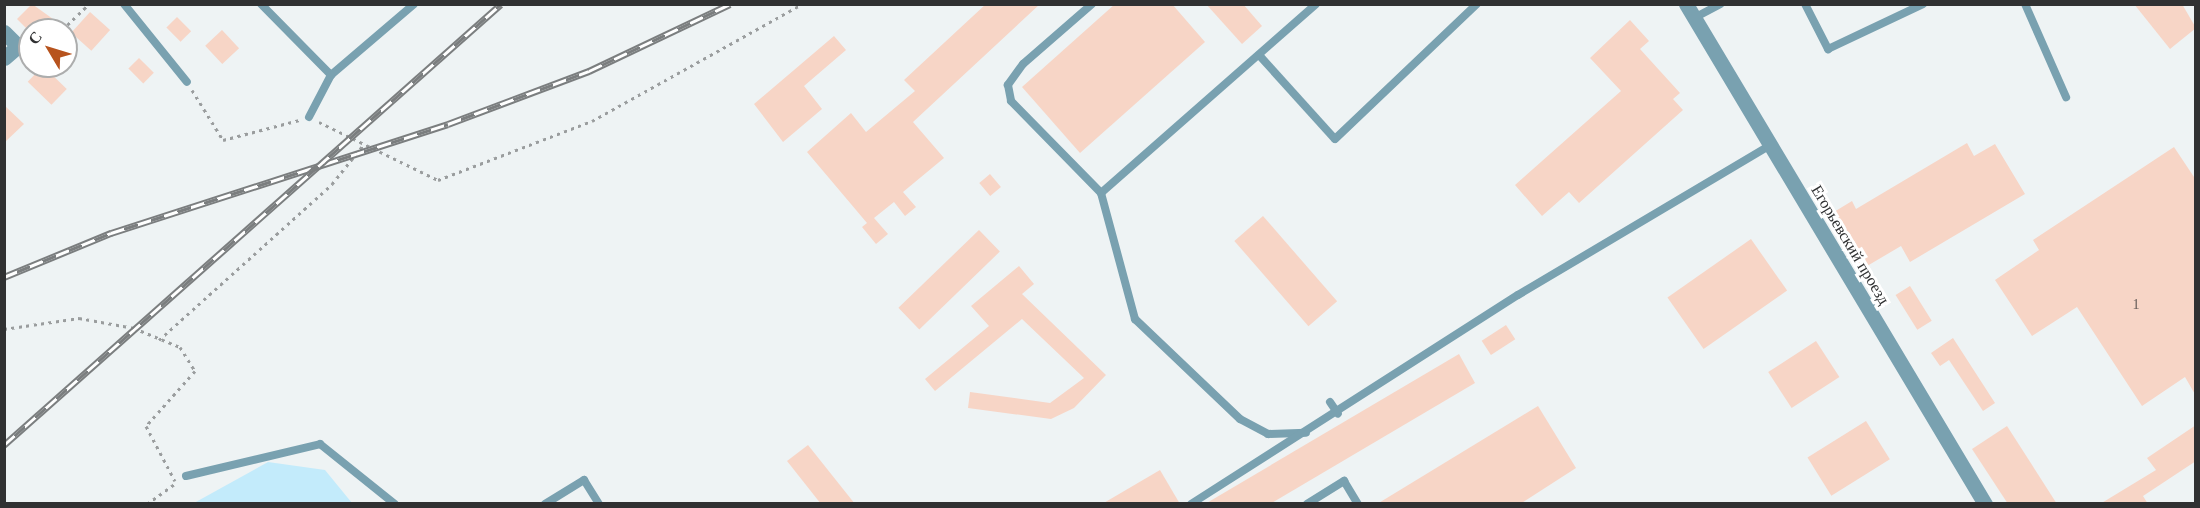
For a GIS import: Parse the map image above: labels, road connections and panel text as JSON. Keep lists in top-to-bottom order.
{
  "streets": {
    "street": ["Егорьевский проезд"]
  },
  "house_numbers": ["1"],
  "north": "top left"
}
